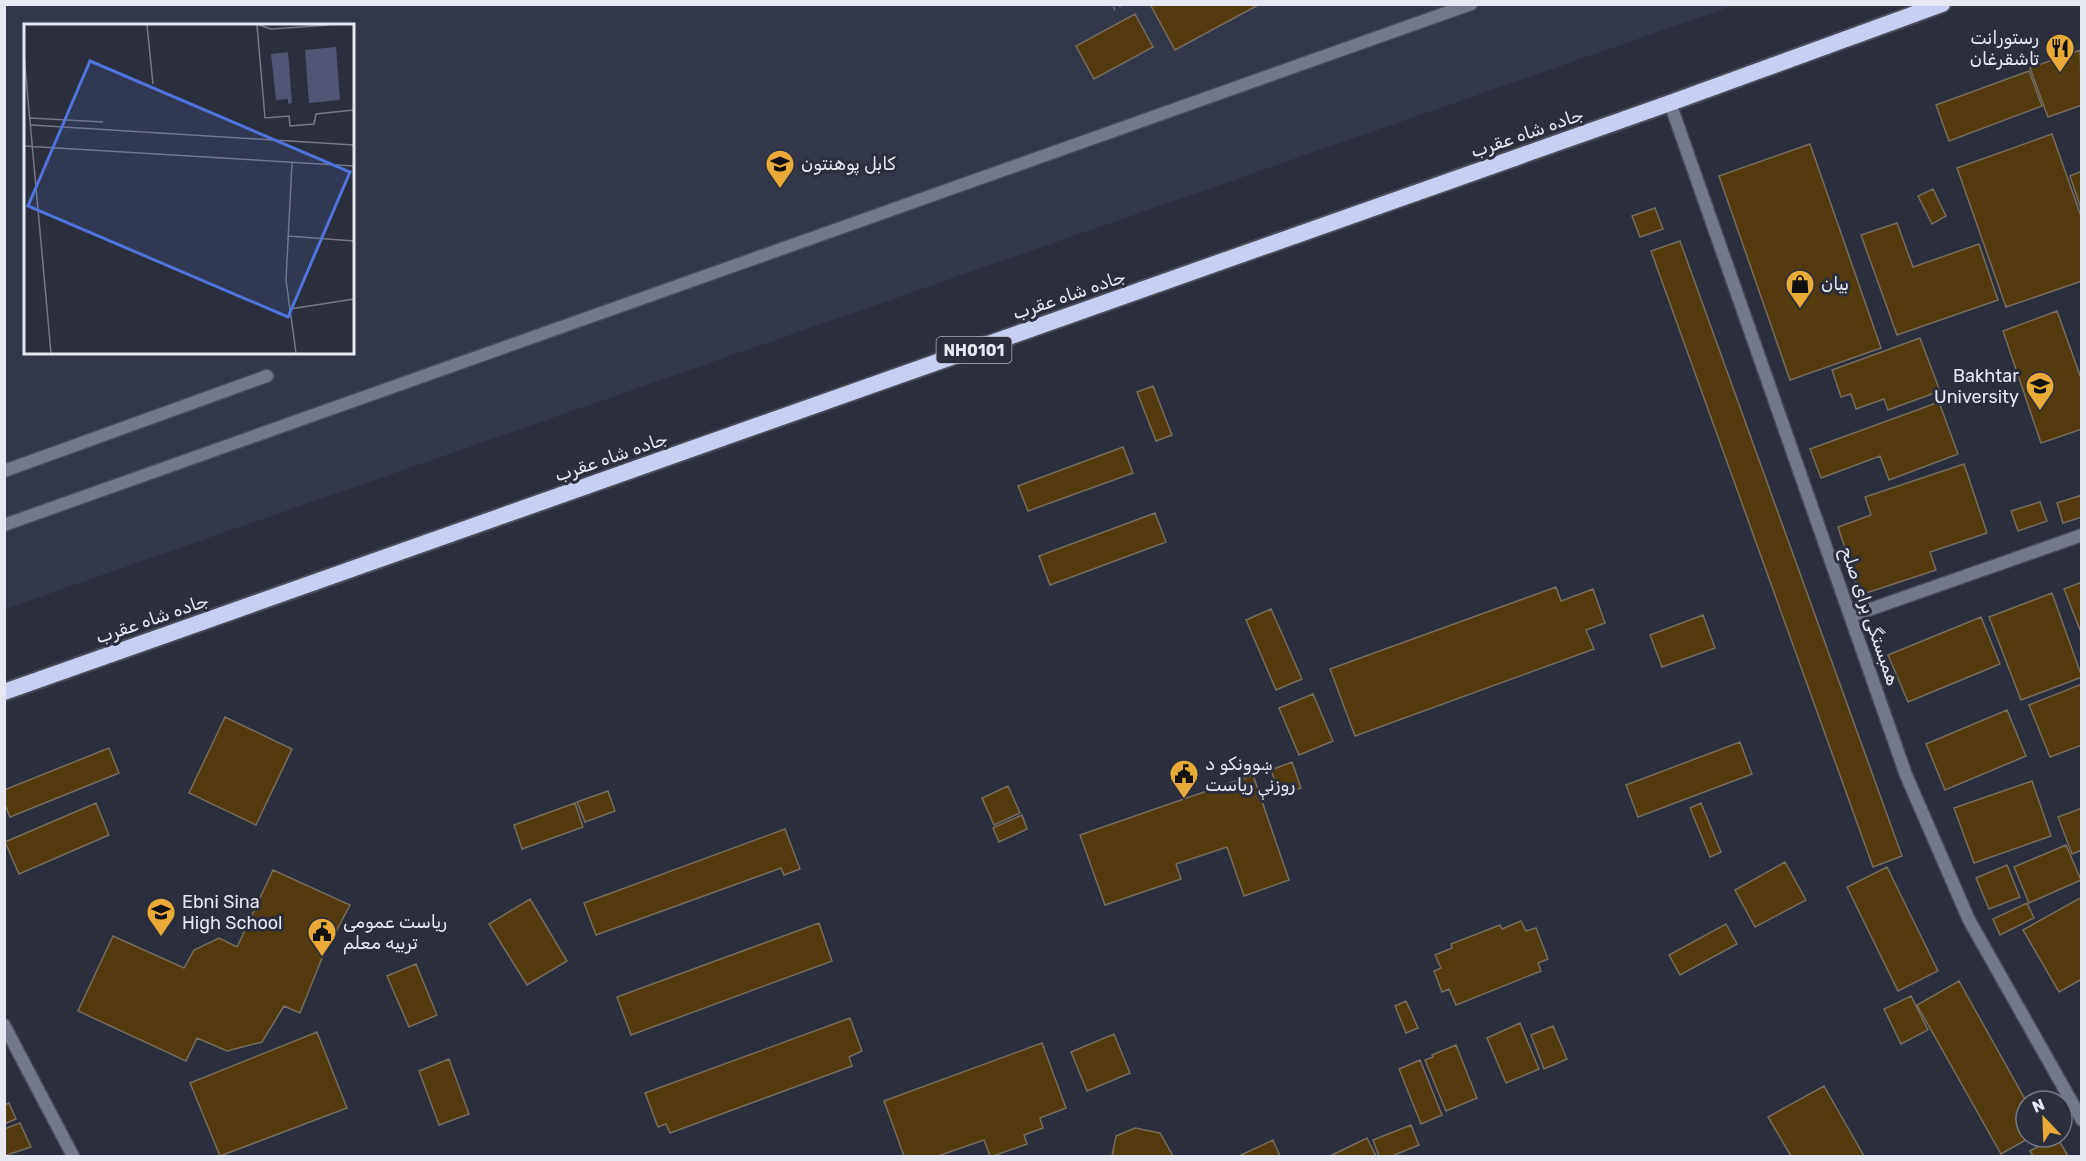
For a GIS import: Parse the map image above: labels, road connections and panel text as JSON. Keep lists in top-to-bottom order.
{
  "streets": {
    "highway": ["جاده شاه عقرب", "NH0101"],
    "street": ["همبستگی برای صلح"]
  },
  "crossings": [
    ["جاده شاه عقرب", "همبستگی برای صلح"]
  ],
  "places": {
    "restaurant": ["رستورانت تاشقرغان"],
    "school or university": ["کابل پوهنتون", "Bakhtar University", "Ebni Sina High School"],
    "shop": ["بیان"],
    "public building": ["ښوونکو د روزنې رياست", "ریاست عمومی تربیه معلم"]
  },
  "north": "top left"
}
